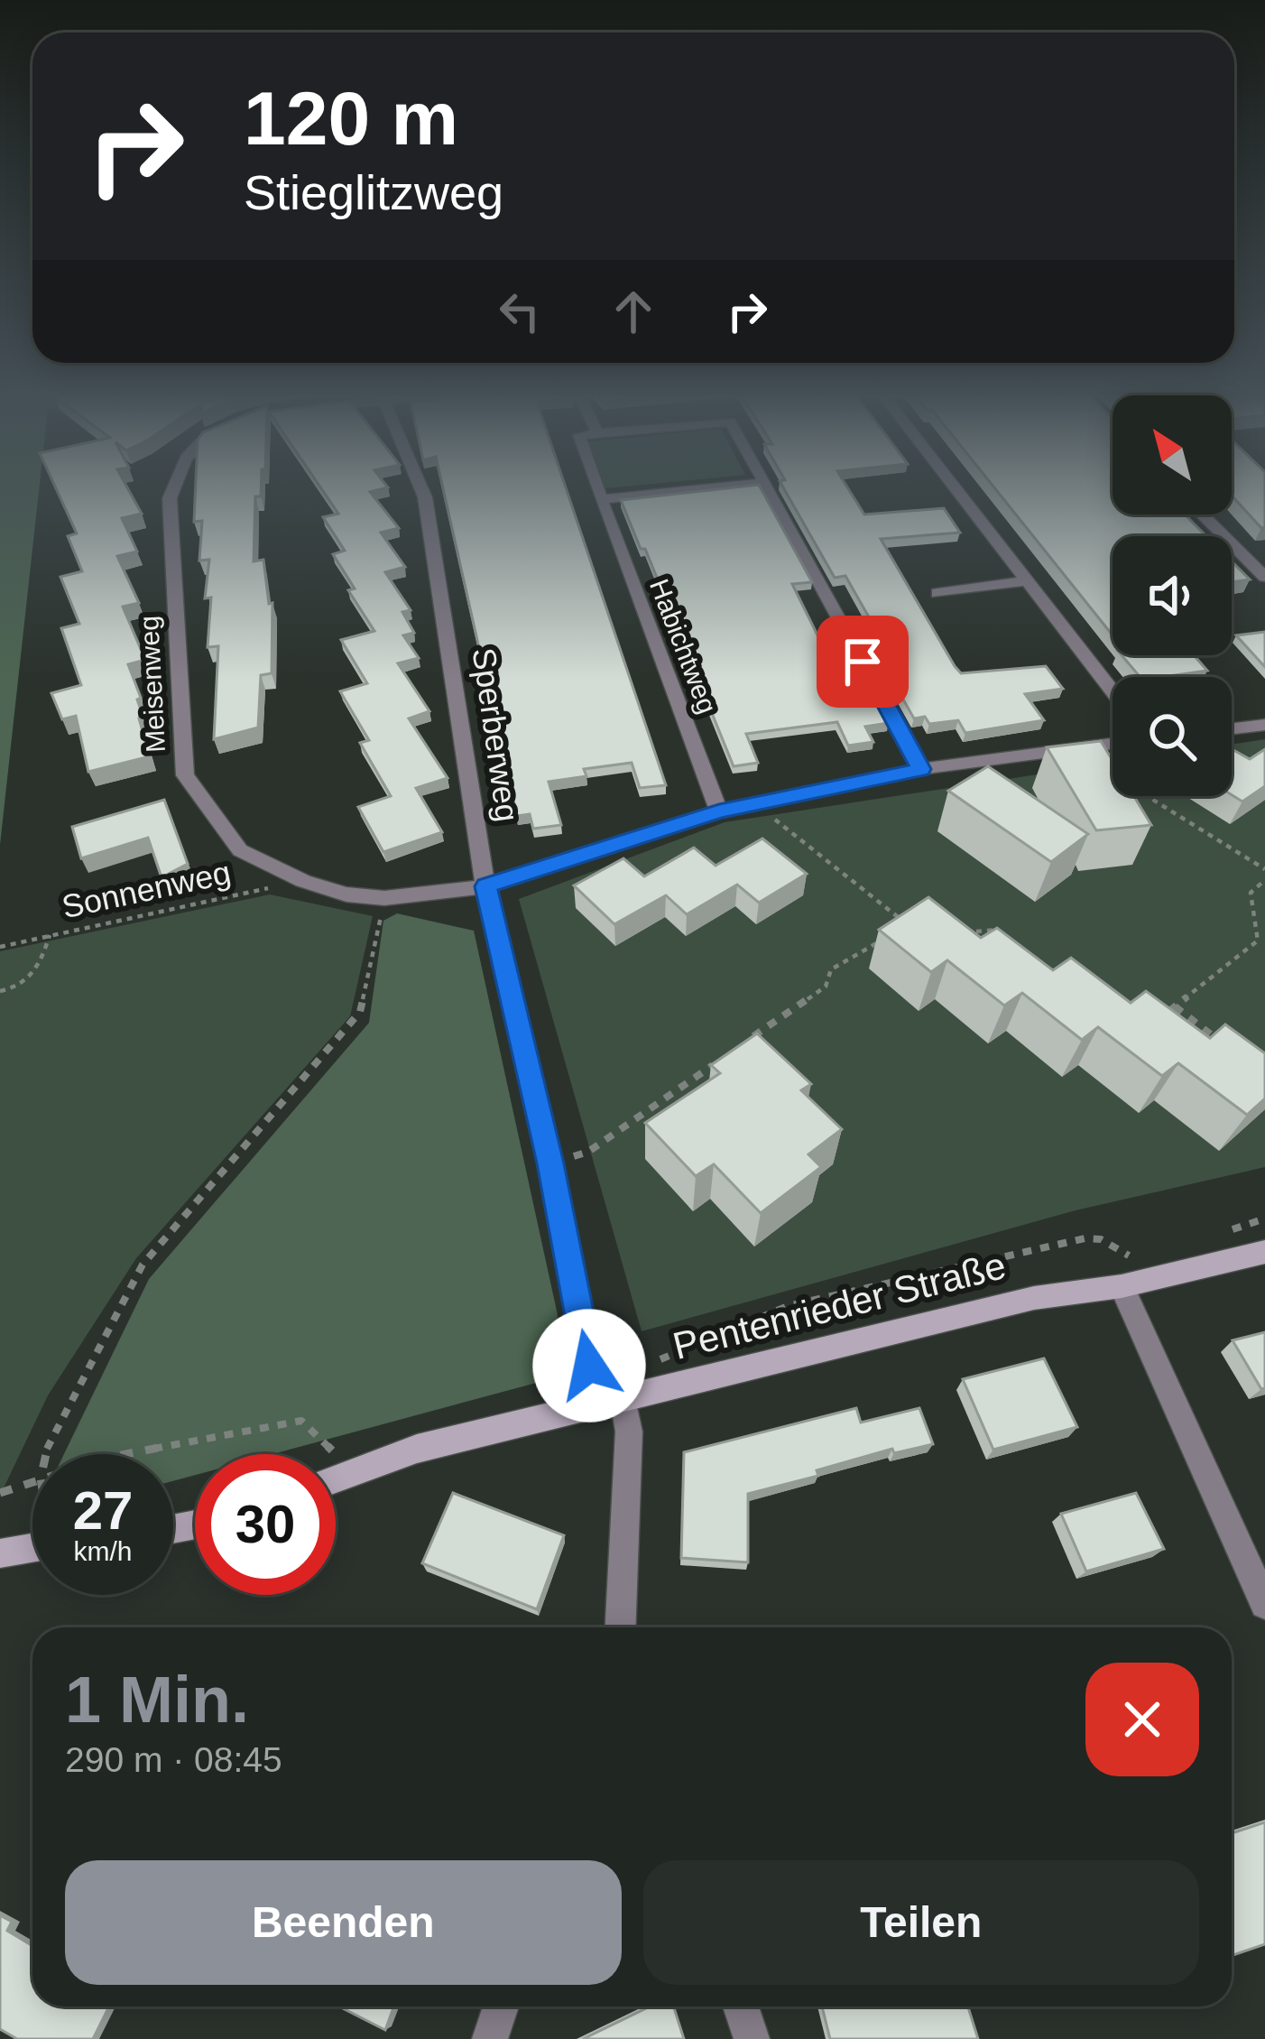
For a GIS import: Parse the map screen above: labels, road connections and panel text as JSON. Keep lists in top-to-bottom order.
{
  "streets": {
    "street": [
      "Habichtweg",
      "Meisenweg",
      "Sperberweg",
      "Pentenrieder Straße"
    ],
    "path": ["Sonnenweg"]
  },
  "crossings": [
    ["Habichtweg", "Meisenweg"],
    ["Meisenweg", "Sperberweg"],
    ["Meisenweg", "Sonnenweg"],
    ["Sperberweg", "Pentenrieder Straße"]
  ],
  "north": "top left",
  "page": {
    "turn": ["120 m", "Stieglitzweg"],
    "speed": "27 km/h",
    "limit": "30",
    "heading": ["1 Min.", "290 m · 08:45"],
    "buttons": ["Beenden", "Teilen"]
  }
}
